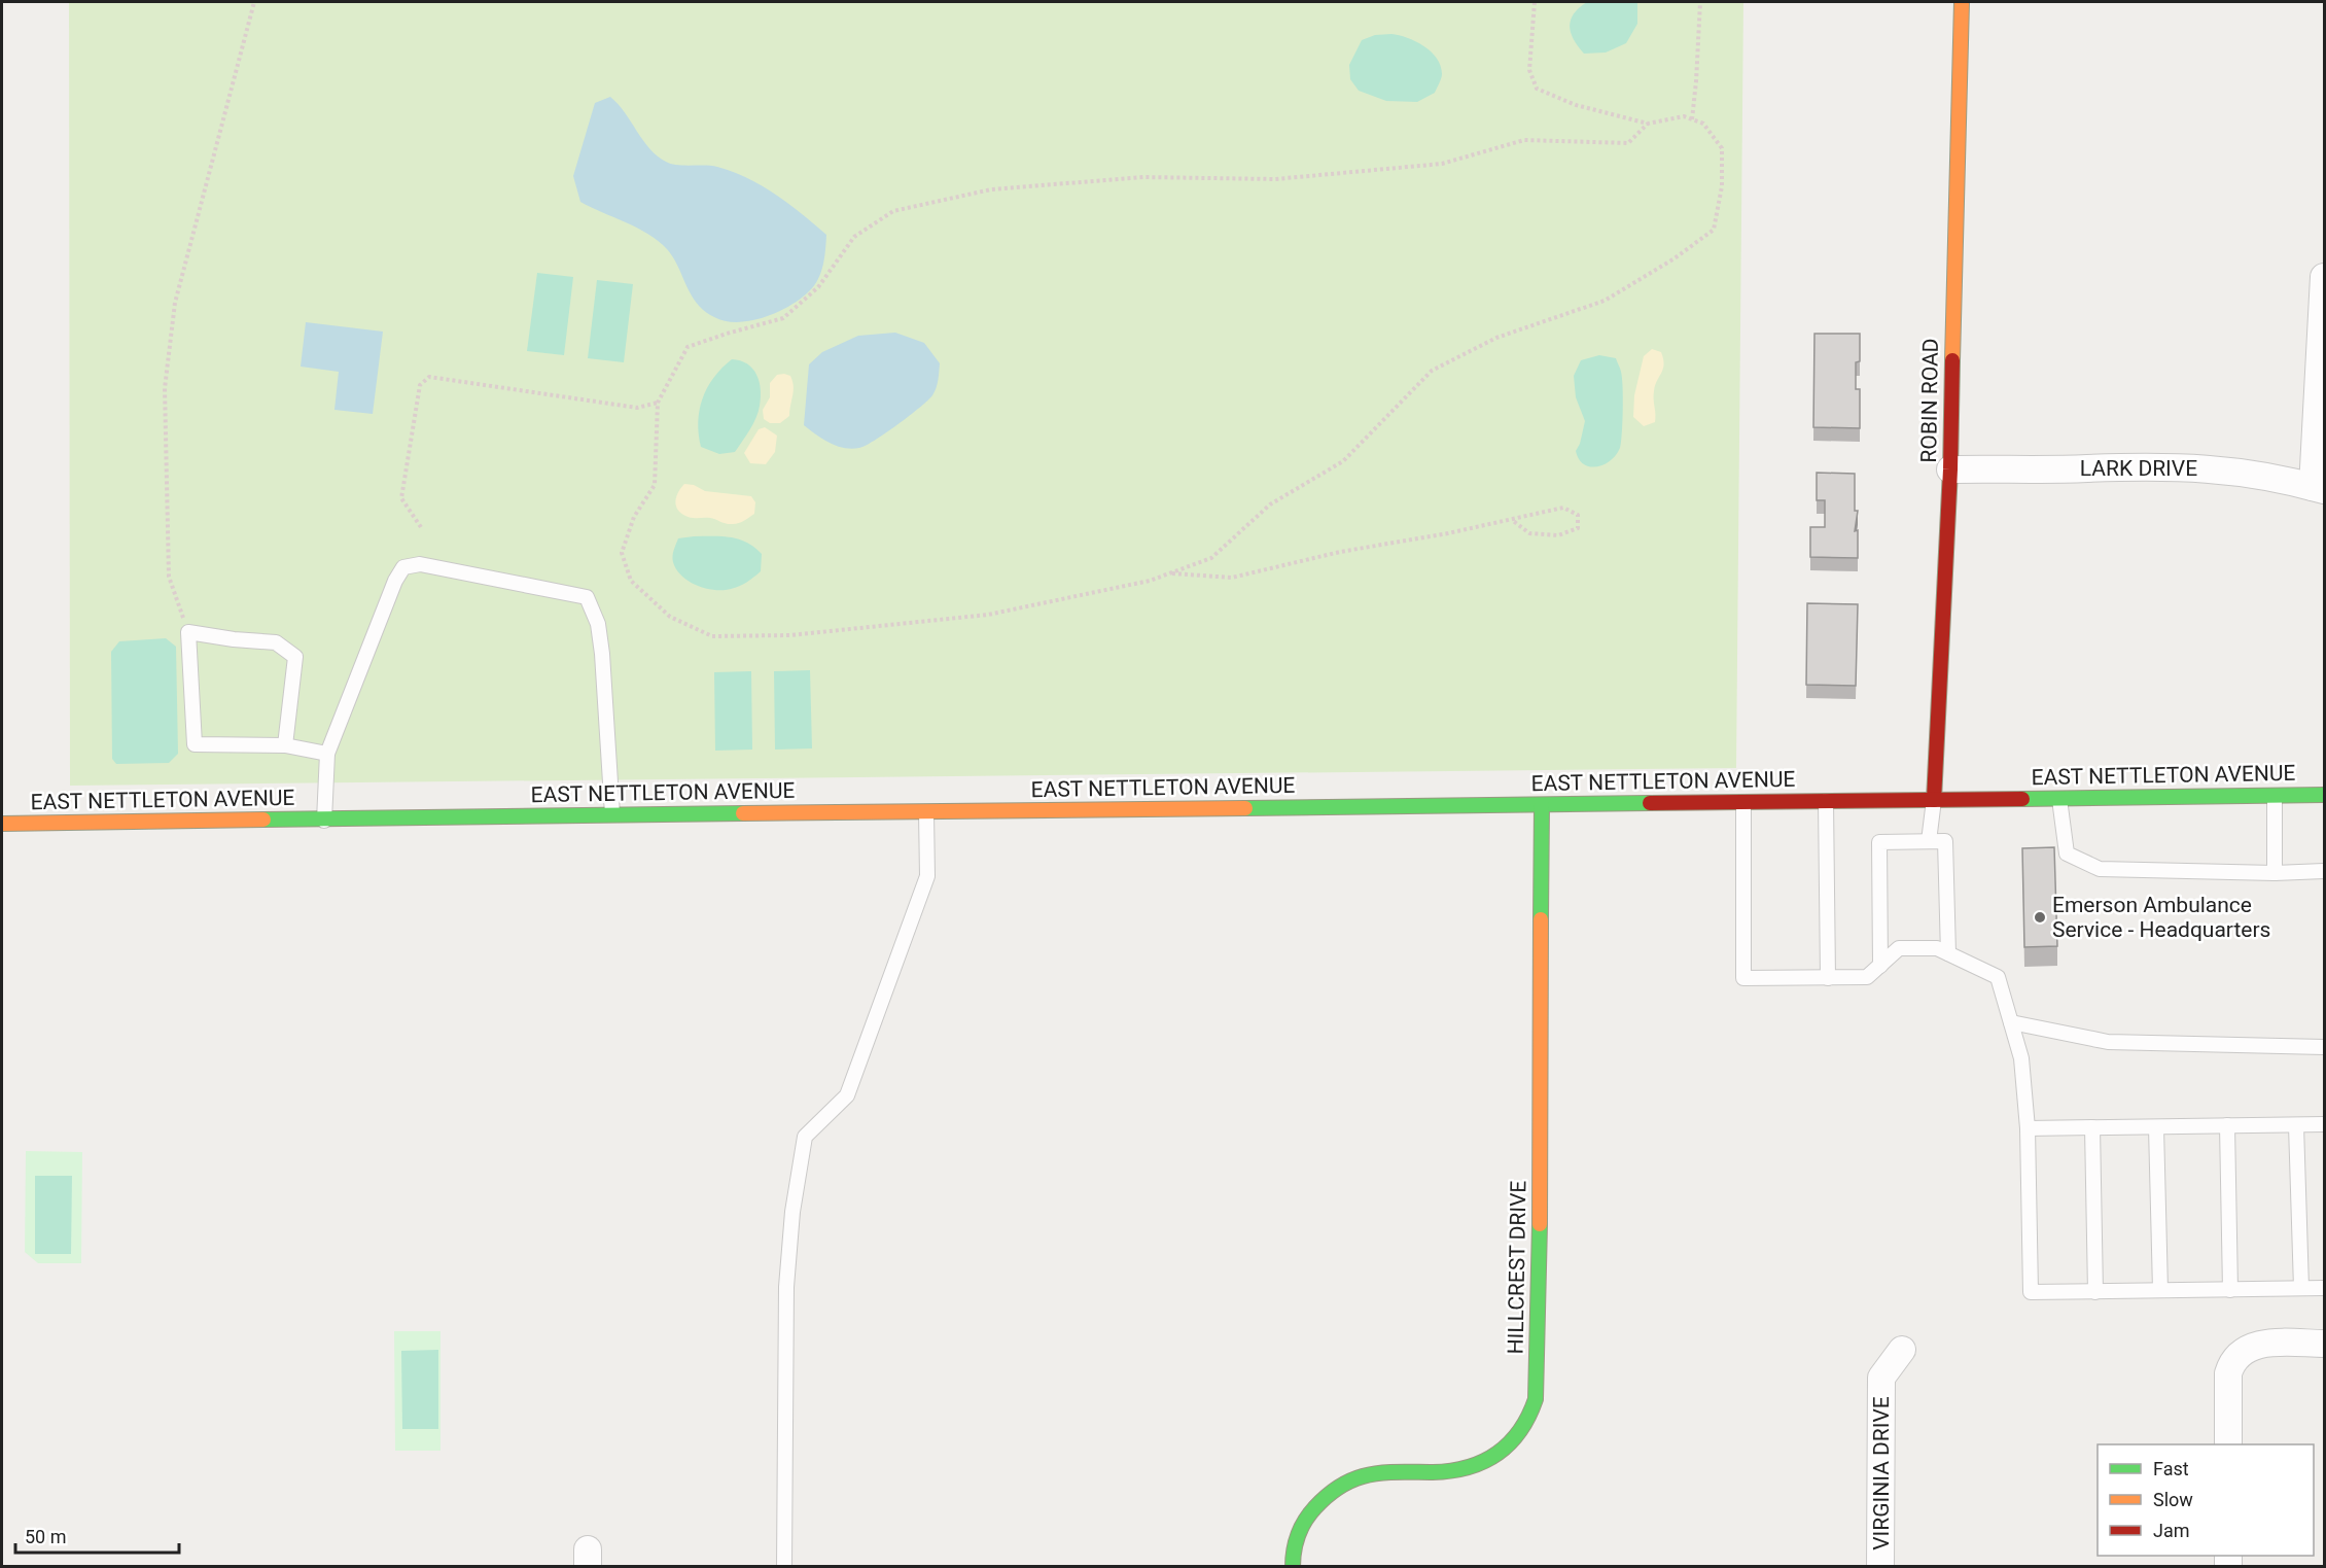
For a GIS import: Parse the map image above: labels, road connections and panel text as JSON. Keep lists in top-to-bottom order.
{
  "streets": {
    "main road": ["ROBIN ROAD", "EAST NETTLETON AVENUE", "HILLCREST DRIVE"],
    "street": ["LARK DRIVE", "VIRGINIA DRIVE"]
  },
  "crossings": [
    ["ROBIN ROAD", "LARK DRIVE"],
    ["ROBIN ROAD", "EAST NETTLETON AVENUE"],
    ["EAST NETTLETON AVENUE", "HILLCREST DRIVE"]
  ],
  "places": ["Emerson Ambulance Service - Headquarters"],
  "legend": ["Fast", "Slow", "Jam"],
  "scale_bar": "50 m"
}
